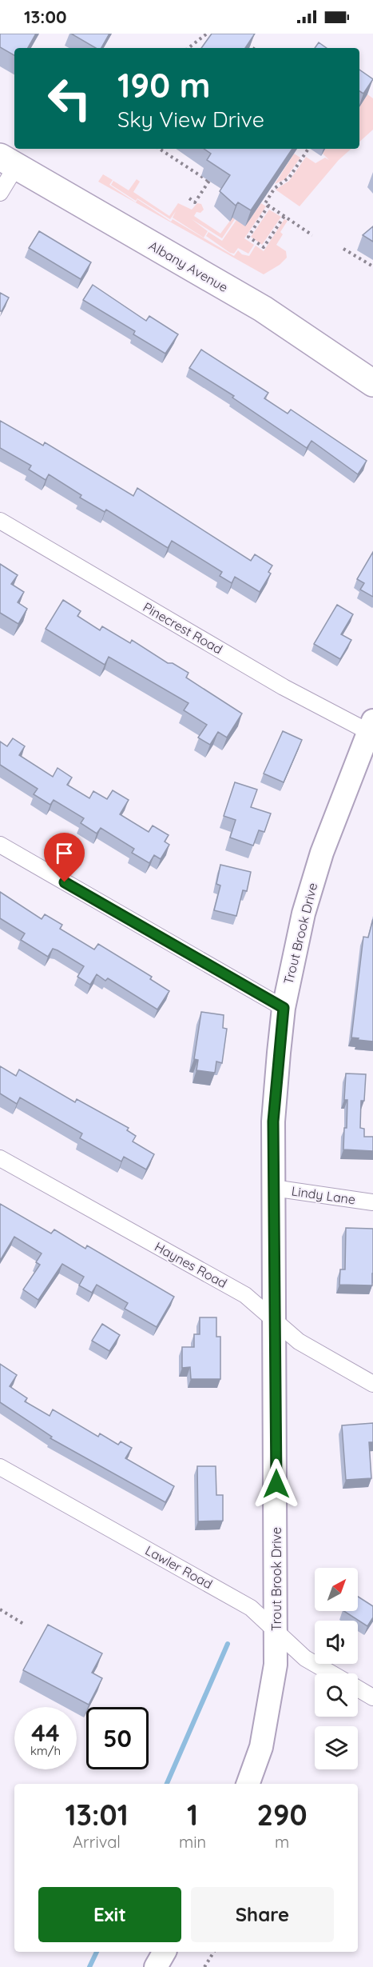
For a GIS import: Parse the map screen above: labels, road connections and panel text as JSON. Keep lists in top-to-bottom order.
{
  "streets": {
    "highway": ["Albany Avenue"],
    "main road": ["Trout Brook Drive"],
    "street": [
      "Pinecrest Road",
      "Lindy Lane",
      "Haynes Road",
      "Lawler Road"
    ]
  },
  "crossings": [
    ["Pinecrest Road", "Trout Brook Drive"],
    ["Trout Brook Drive", "Lindy Lane"],
    ["Trout Brook Drive", "Haynes Road"],
    ["Trout Brook Drive", "Lawler Road"]
  ],
  "north": "top right",
  "page": {
    "status": "13:00",
    "turn": ["190 m", "Sky View Drive"],
    "speed": "44 km/h",
    "limit": "50",
    "eta": [
      "13:01",
      "Arrival",
      "1",
      "min",
      "290",
      "m"
    ],
    "buttons": ["Exit", "Share"]
  }
}
